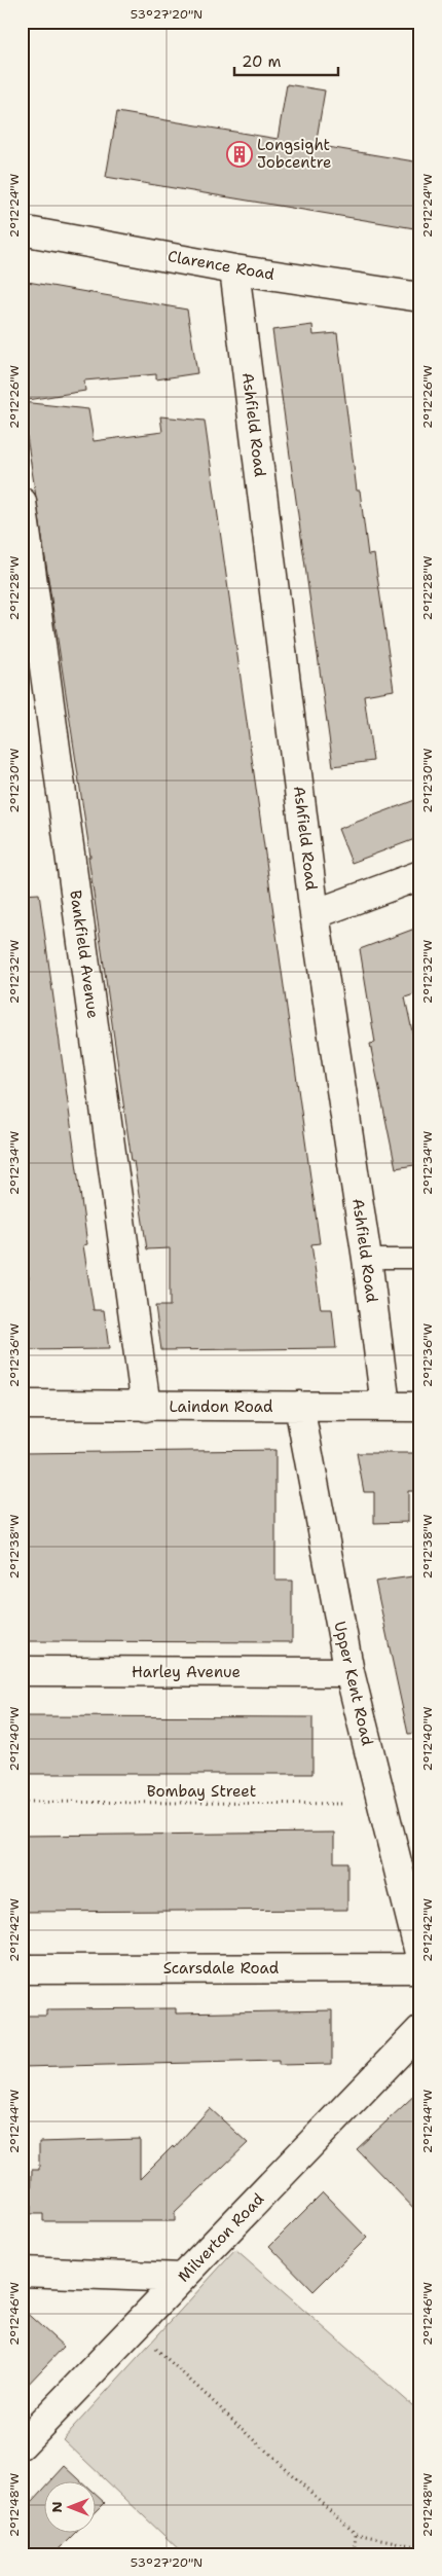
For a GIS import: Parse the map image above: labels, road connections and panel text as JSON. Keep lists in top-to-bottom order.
{
  "streets": {
    "street": [
      "Clarence Road",
      "Ashfield Road",
      "Bankfield Avenue",
      "Laindon Road",
      "Harley Avenue",
      "Upper Kent Road",
      "Scarsdale Road",
      "Milverton Road"
    ],
    "path": ["Bombay Street"]
  },
  "crossings": [
    ["Clarence Road", "Ashfield Road"],
    ["Ashfield Road", "Laindon Road"],
    ["Bankfield Avenue", "Laindon Road"],
    ["Laindon Road", "Upper Kent Road"],
    ["Harley Avenue", "Upper Kent Road"],
    ["Upper Kent Road", "Bombay Street"]
  ],
  "places": {
    "building": ["Longsight Jobcentre"]
  },
  "scale_bar": "20 m",
  "north": "left",
  "coordinates": [
    "53°27'20\"N",
    "2°12'24\"W",
    "2°12'26\"W",
    "2°12'28\"W",
    "2°12'30\"W",
    "2°12'32\"W",
    "2°12'34\"W",
    "2°12'36\"W",
    "2°12'38\"W",
    "2°12'40\"W",
    "2°12'42\"W",
    "2°12'44\"W",
    "2°12'46\"W",
    "2°12'48\"W"
  ]
}
